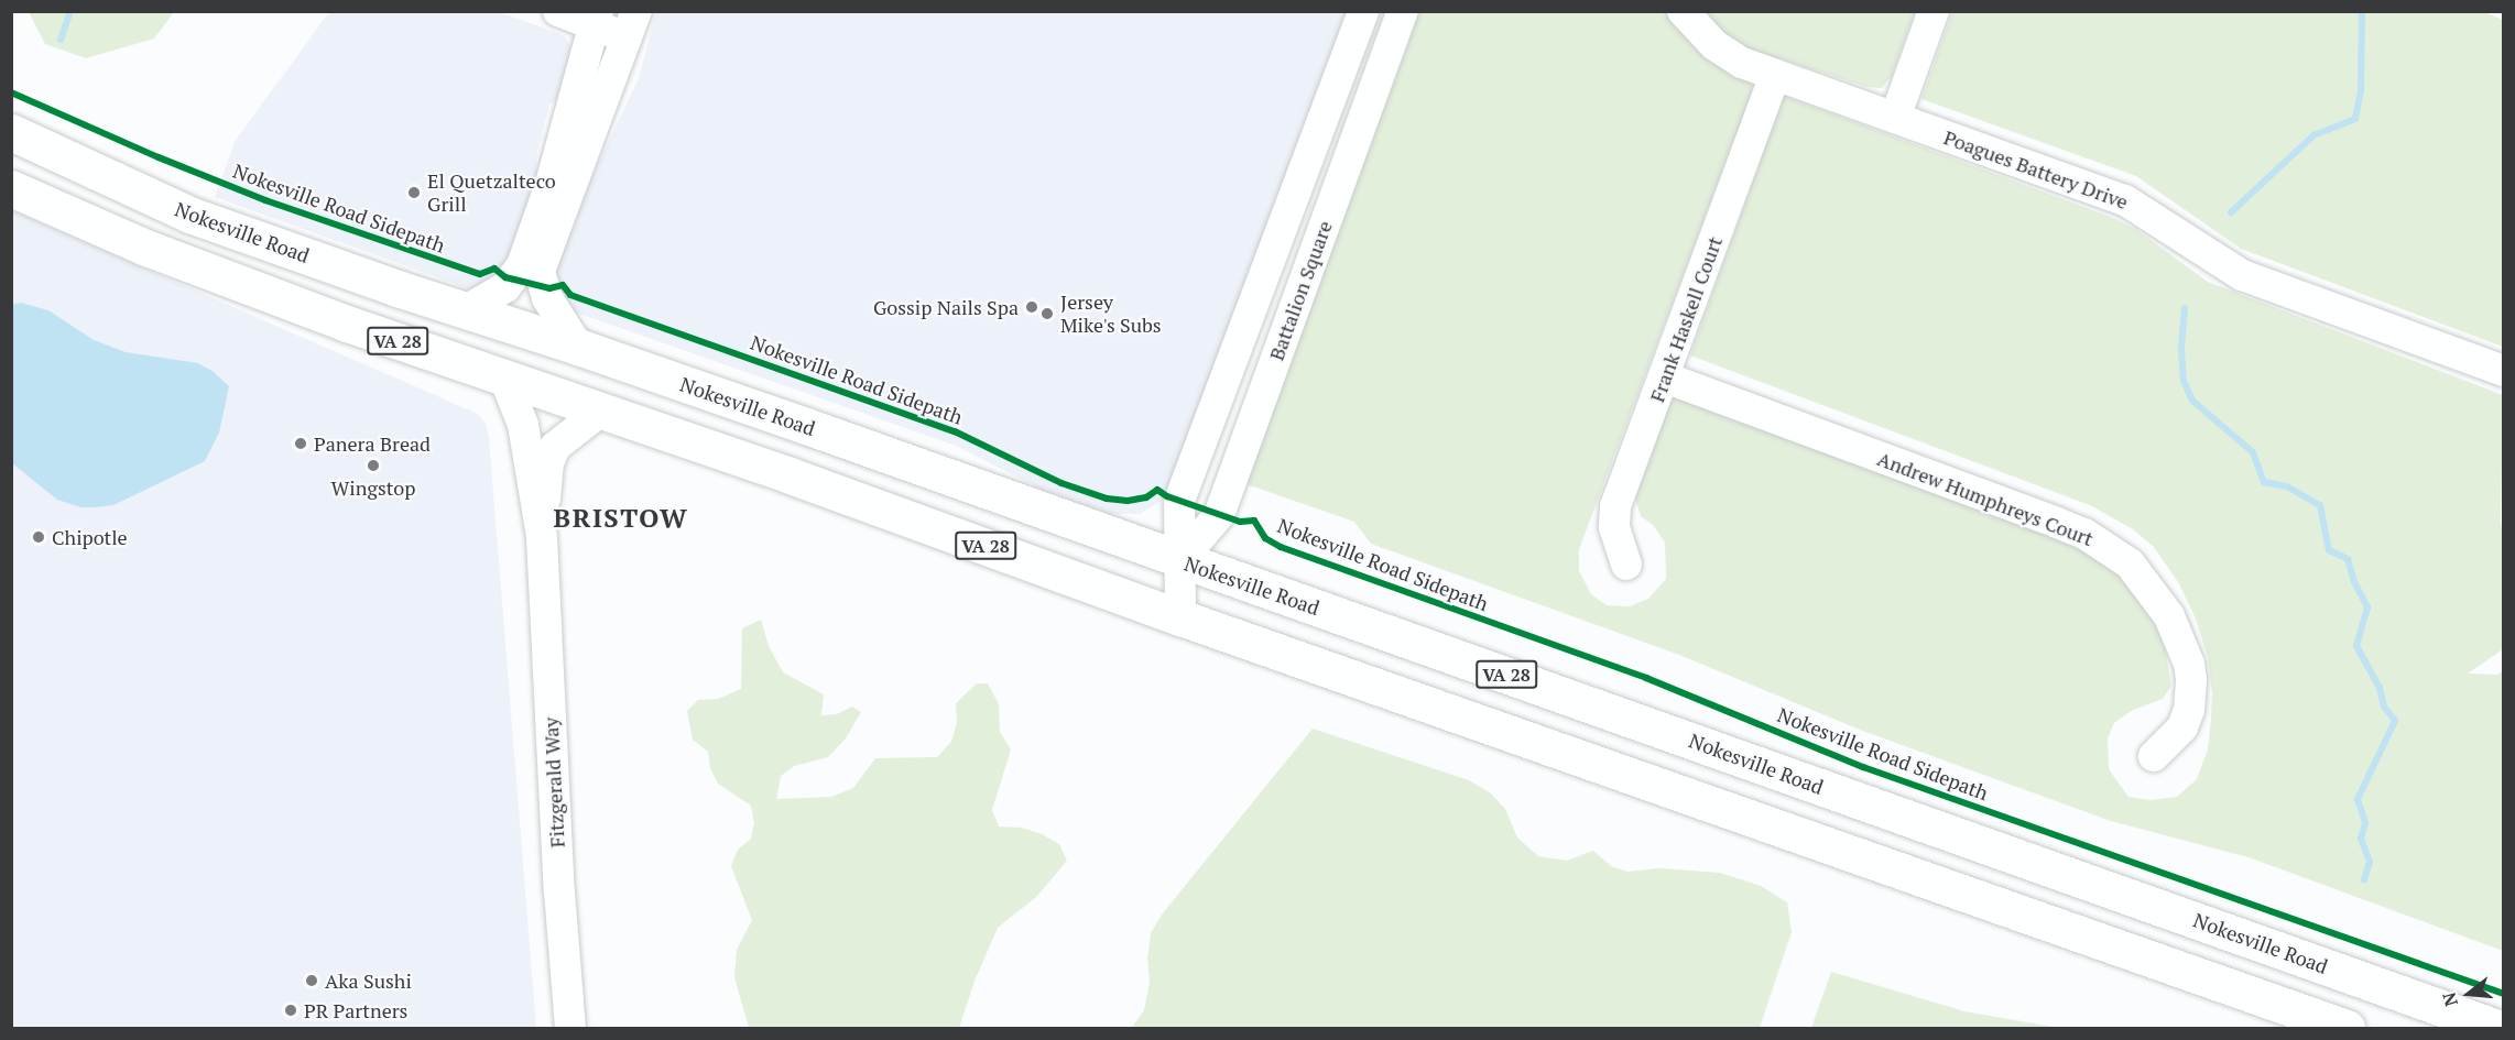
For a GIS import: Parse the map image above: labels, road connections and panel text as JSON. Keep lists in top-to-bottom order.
{
  "streets": {
    "highway": ["Nokesville Road", "VA 28"],
    "street": [
      "Poagues Battery Drive",
      "Battalion Square",
      "Frank Haskell Court",
      "Andrew Humphreys Court",
      "Fitzgerald Way"
    ],
    "cycle path": ["Nokesville Road Sidepath"]
  },
  "crossings": [
    ["Poagues Battery Drive", "Frank Haskell Court"],
    ["Nokesville Road", "Battalion Square"],
    ["Battalion Square", "VA 28"],
    ["Frank Haskell Court", "Andrew Humphreys Court"],
    ["VA 28", "Fitzgerald Way"]
  ],
  "districts": ["BRISTOW"],
  "places": [
    "El Quetzalteco Grill",
    "Gossip Nails Spa",
    "Jersey Mike's Subs",
    "Panera Bread",
    "Wingstop",
    "Chipotle",
    "Aka Sushi",
    "PR Partners"
  ],
  "north": "left"
}
